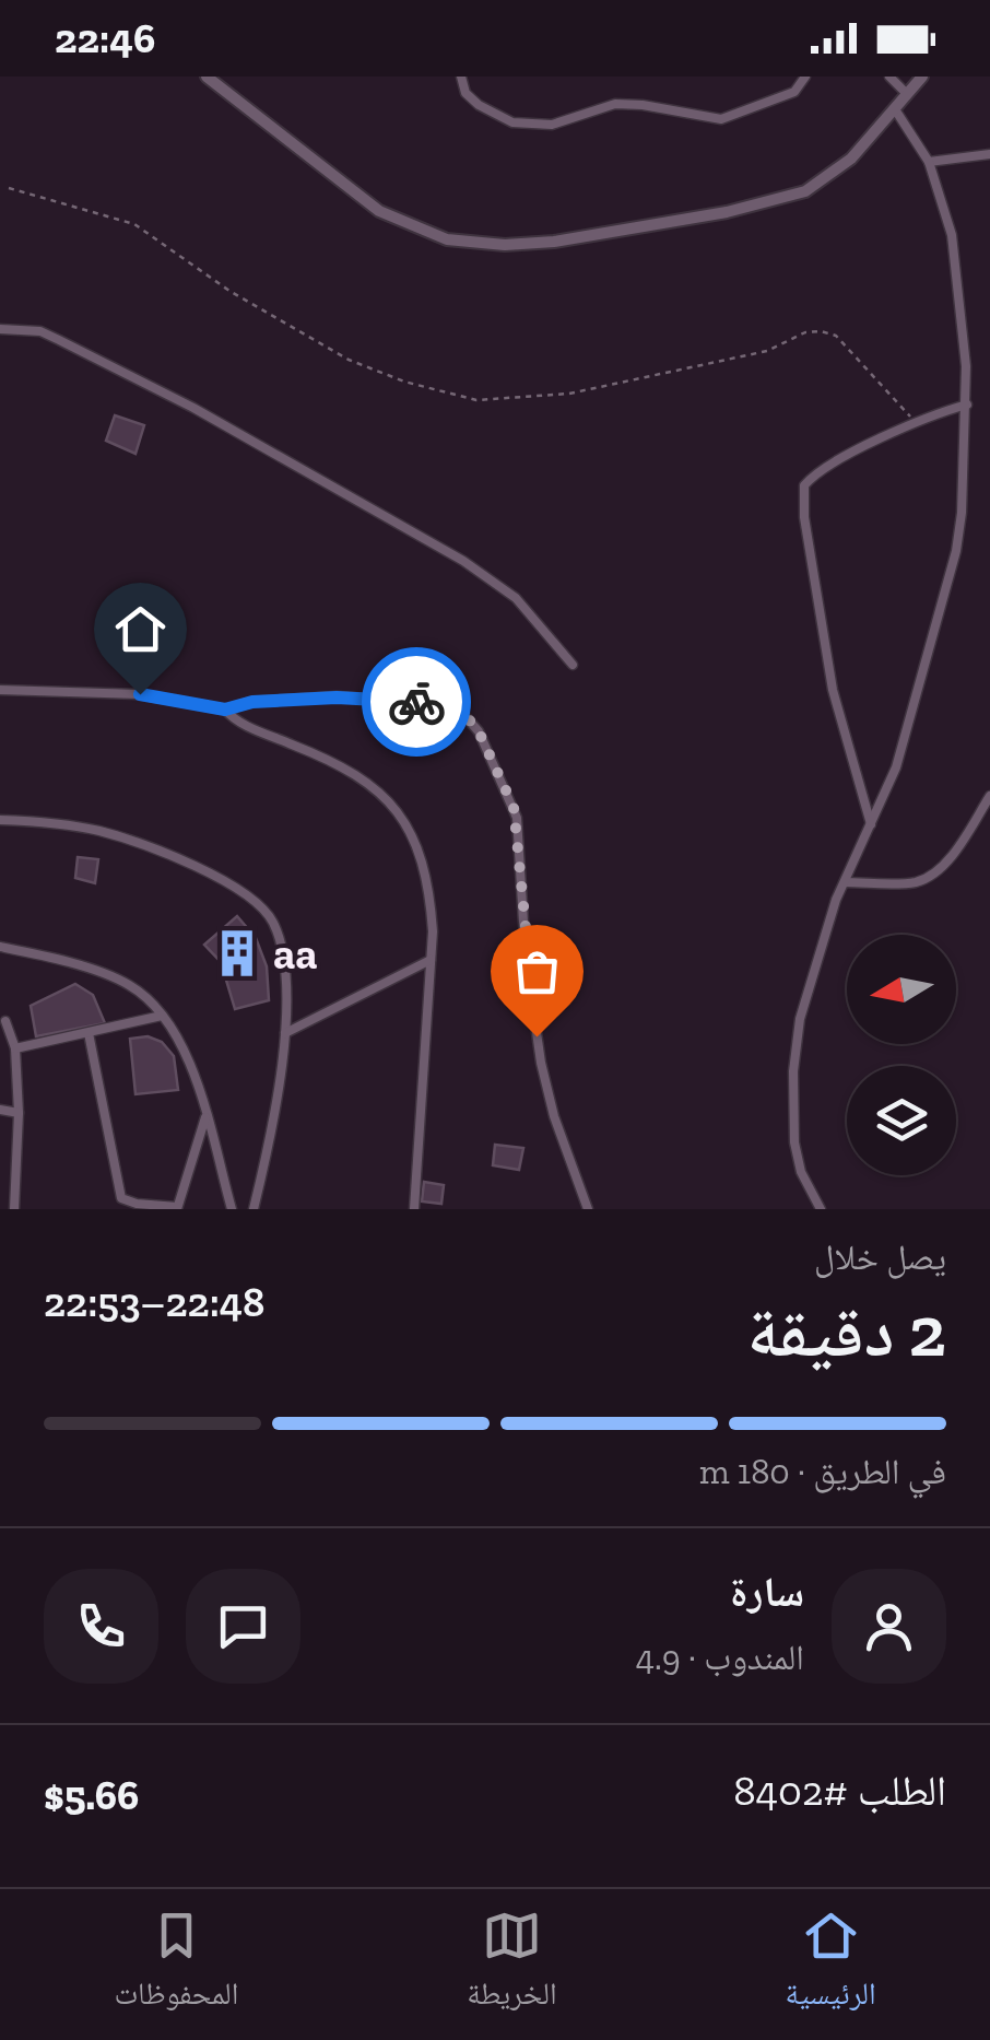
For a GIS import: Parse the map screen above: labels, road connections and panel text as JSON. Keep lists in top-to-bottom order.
{
  "places": {
    "building": ["aa"]
  },
  "north": "left",
  "page": {
    "status": "22:46",
    "heading": ["2 دقيقة", "يصل خلال", "22:48–22:53"],
    "panel": [
      "سارة",
      "المندوب · 4.9",
      "الطلب #8402",
      "$5.66"
    ],
    "bar": "في الطريق · 180 m",
    "tabs": ["الرئيسية", "الخريطة", "المحفوظات"]
  }
}
